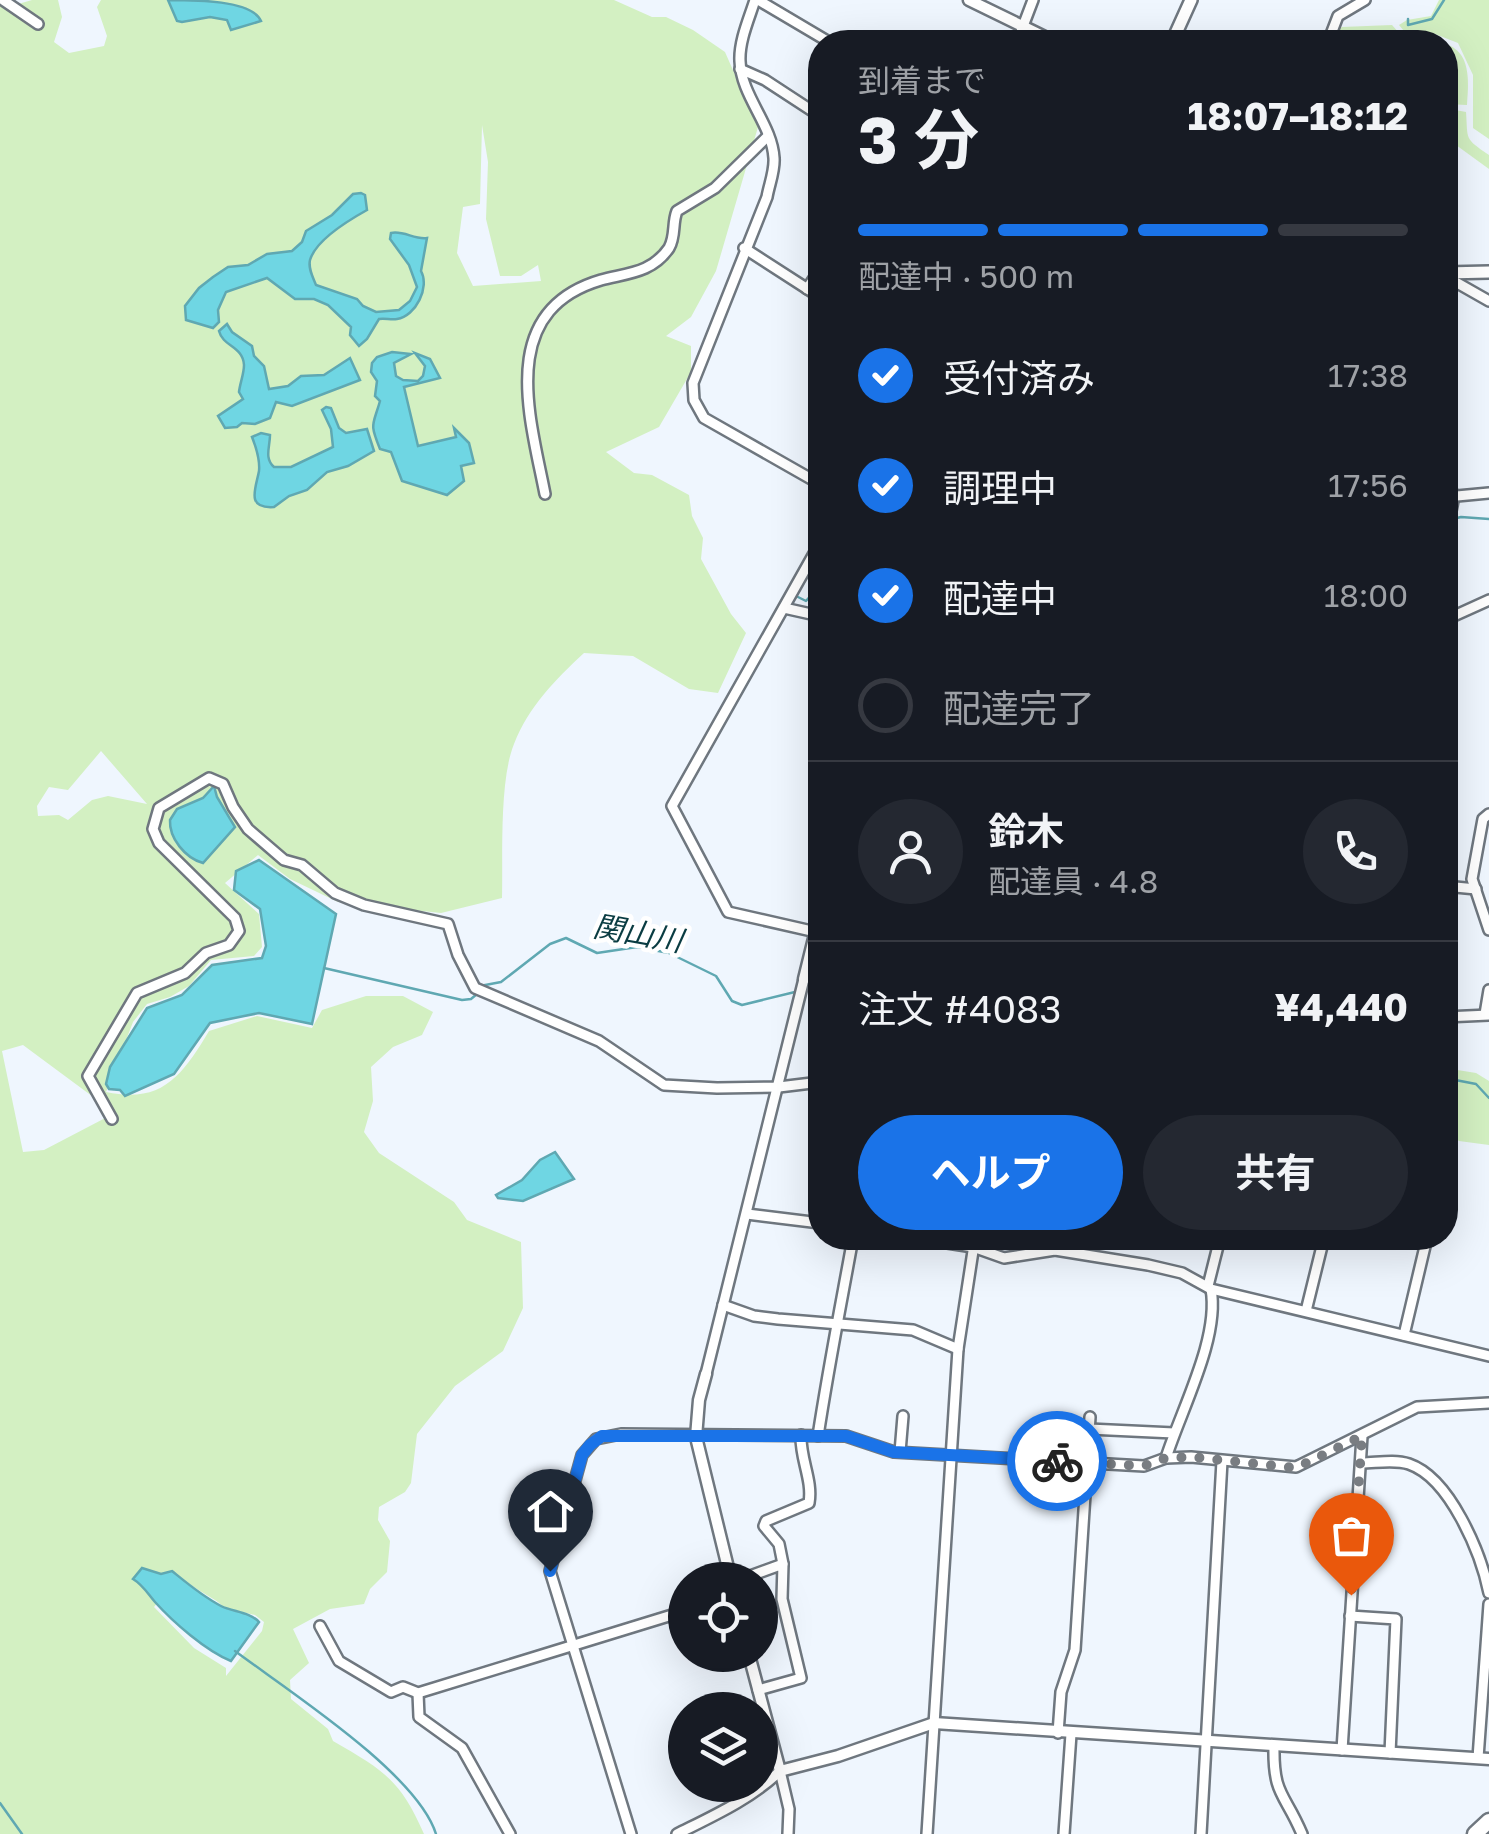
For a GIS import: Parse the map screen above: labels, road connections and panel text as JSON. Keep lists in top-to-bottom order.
{
  "water": ["関山川"],
  "page": {
    "heading": ["3 分", "到着まで", "18:07–18:12"],
    "panel": [
      "鈴木",
      "配達員 · 4.8",
      "注文 #4083",
      "¥4,440"
    ],
    "bar": "配達中 · 500 m",
    "list": [
      ["受付済み", "17:38"],
      ["調理中", "17:56"],
      ["配達中", "18:00"],
      "配達完了"
    ],
    "buttons": ["ヘルプ", "共有"]
  }
}
